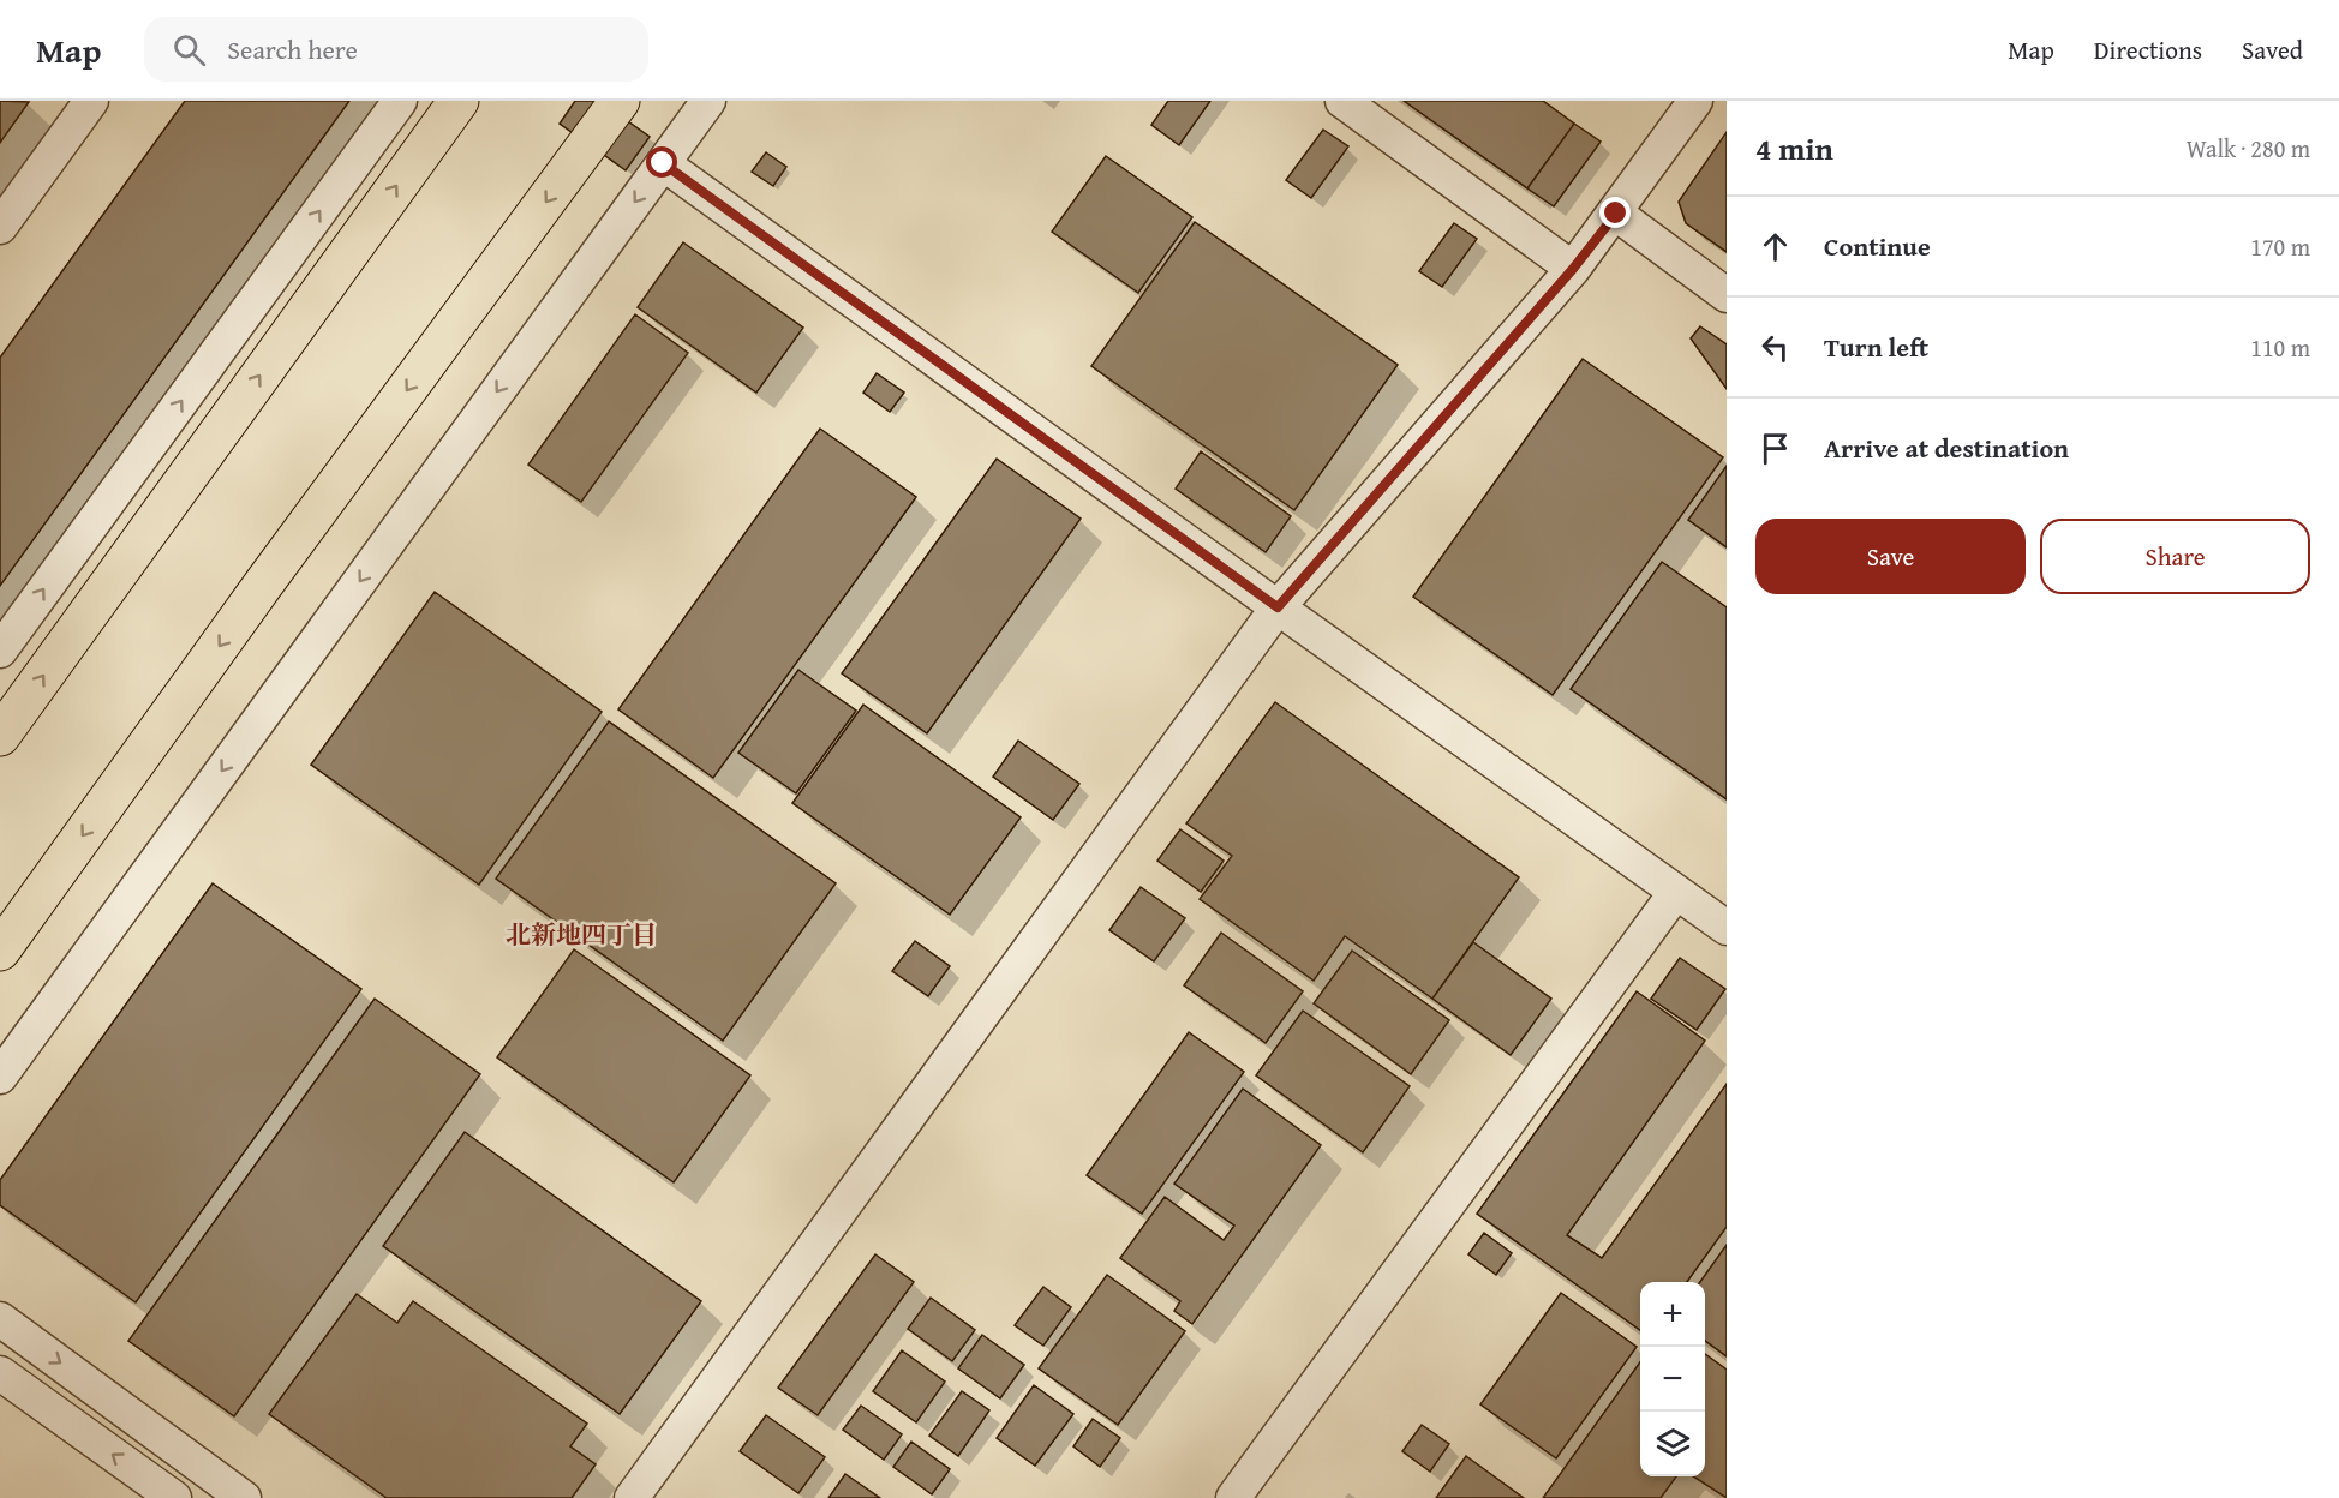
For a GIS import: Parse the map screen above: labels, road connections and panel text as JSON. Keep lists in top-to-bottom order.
{
  "districts": ["北新地四丁目"],
  "page": {
    "header": "Map",
    "search": "Search here",
    "nav": ["Map", "Directions", "Saved"],
    "heading": ["4 min", "Walk · 280 m"],
    "list": [
      ["Continue", "170 m"],
      ["Turn left", "110 m"],
      "Arrive at destination"
    ],
    "buttons": ["Save", "Share"],
    "map_buttons": ["+", "−"]
  }
}
